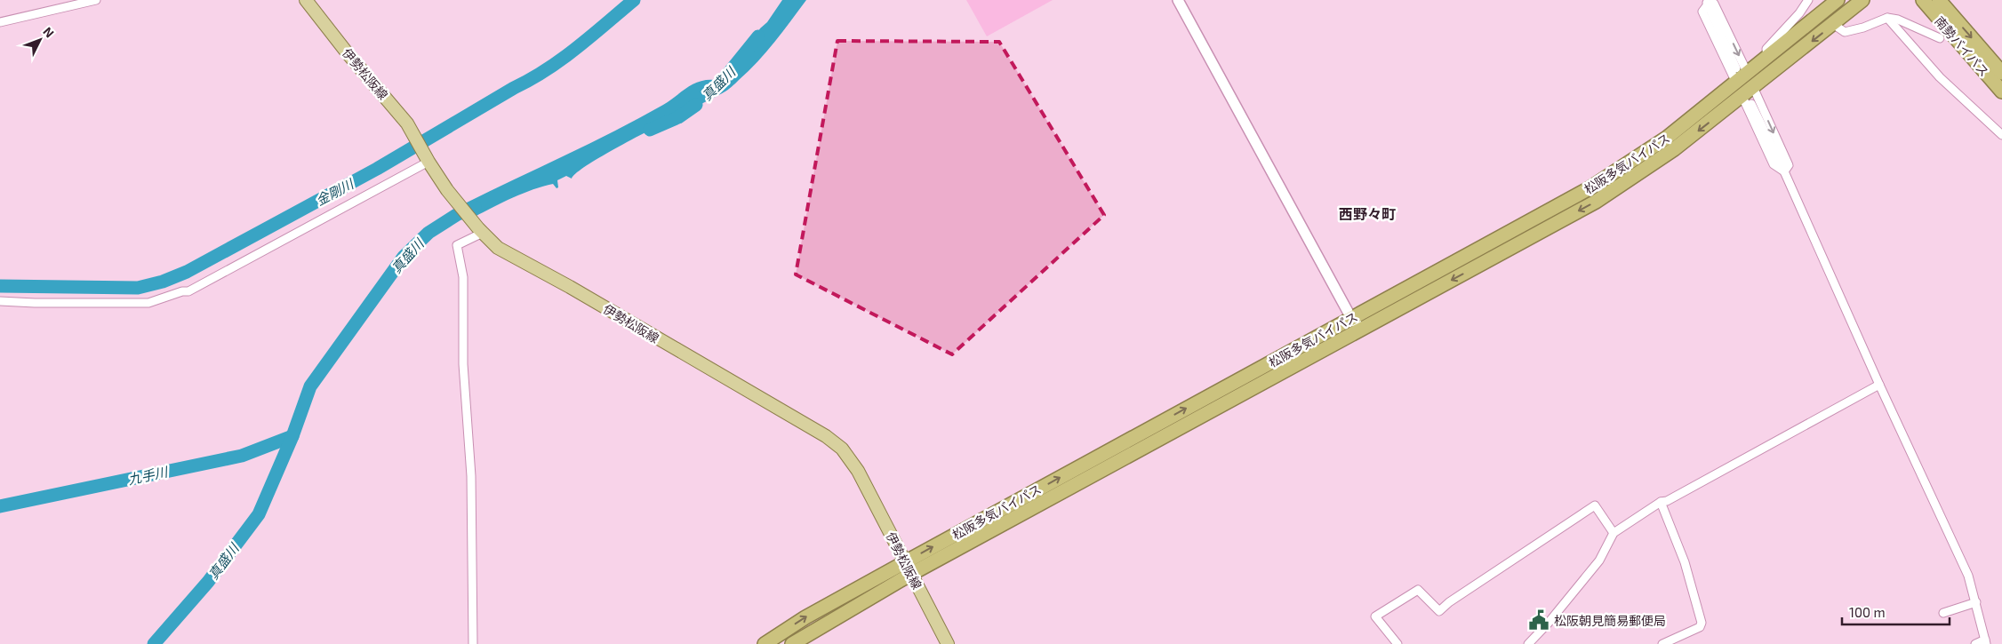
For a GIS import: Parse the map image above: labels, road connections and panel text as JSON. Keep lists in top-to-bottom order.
{
  "streets": {
    "highway": ["南勢バイパス", "松阪多気バイパス"],
    "main road": ["伊勢松阪線"]
  },
  "crossings": [
    ["伊勢松阪線", "松阪多気バイパス"]
  ],
  "districts": ["西野々町"],
  "water": ["真盛川", "金剛川", "九手川"],
  "places": {
    "public building": ["松阪朝見簡易郵便局"]
  },
  "scale_bar": "100 m",
  "north": "top right"
}
